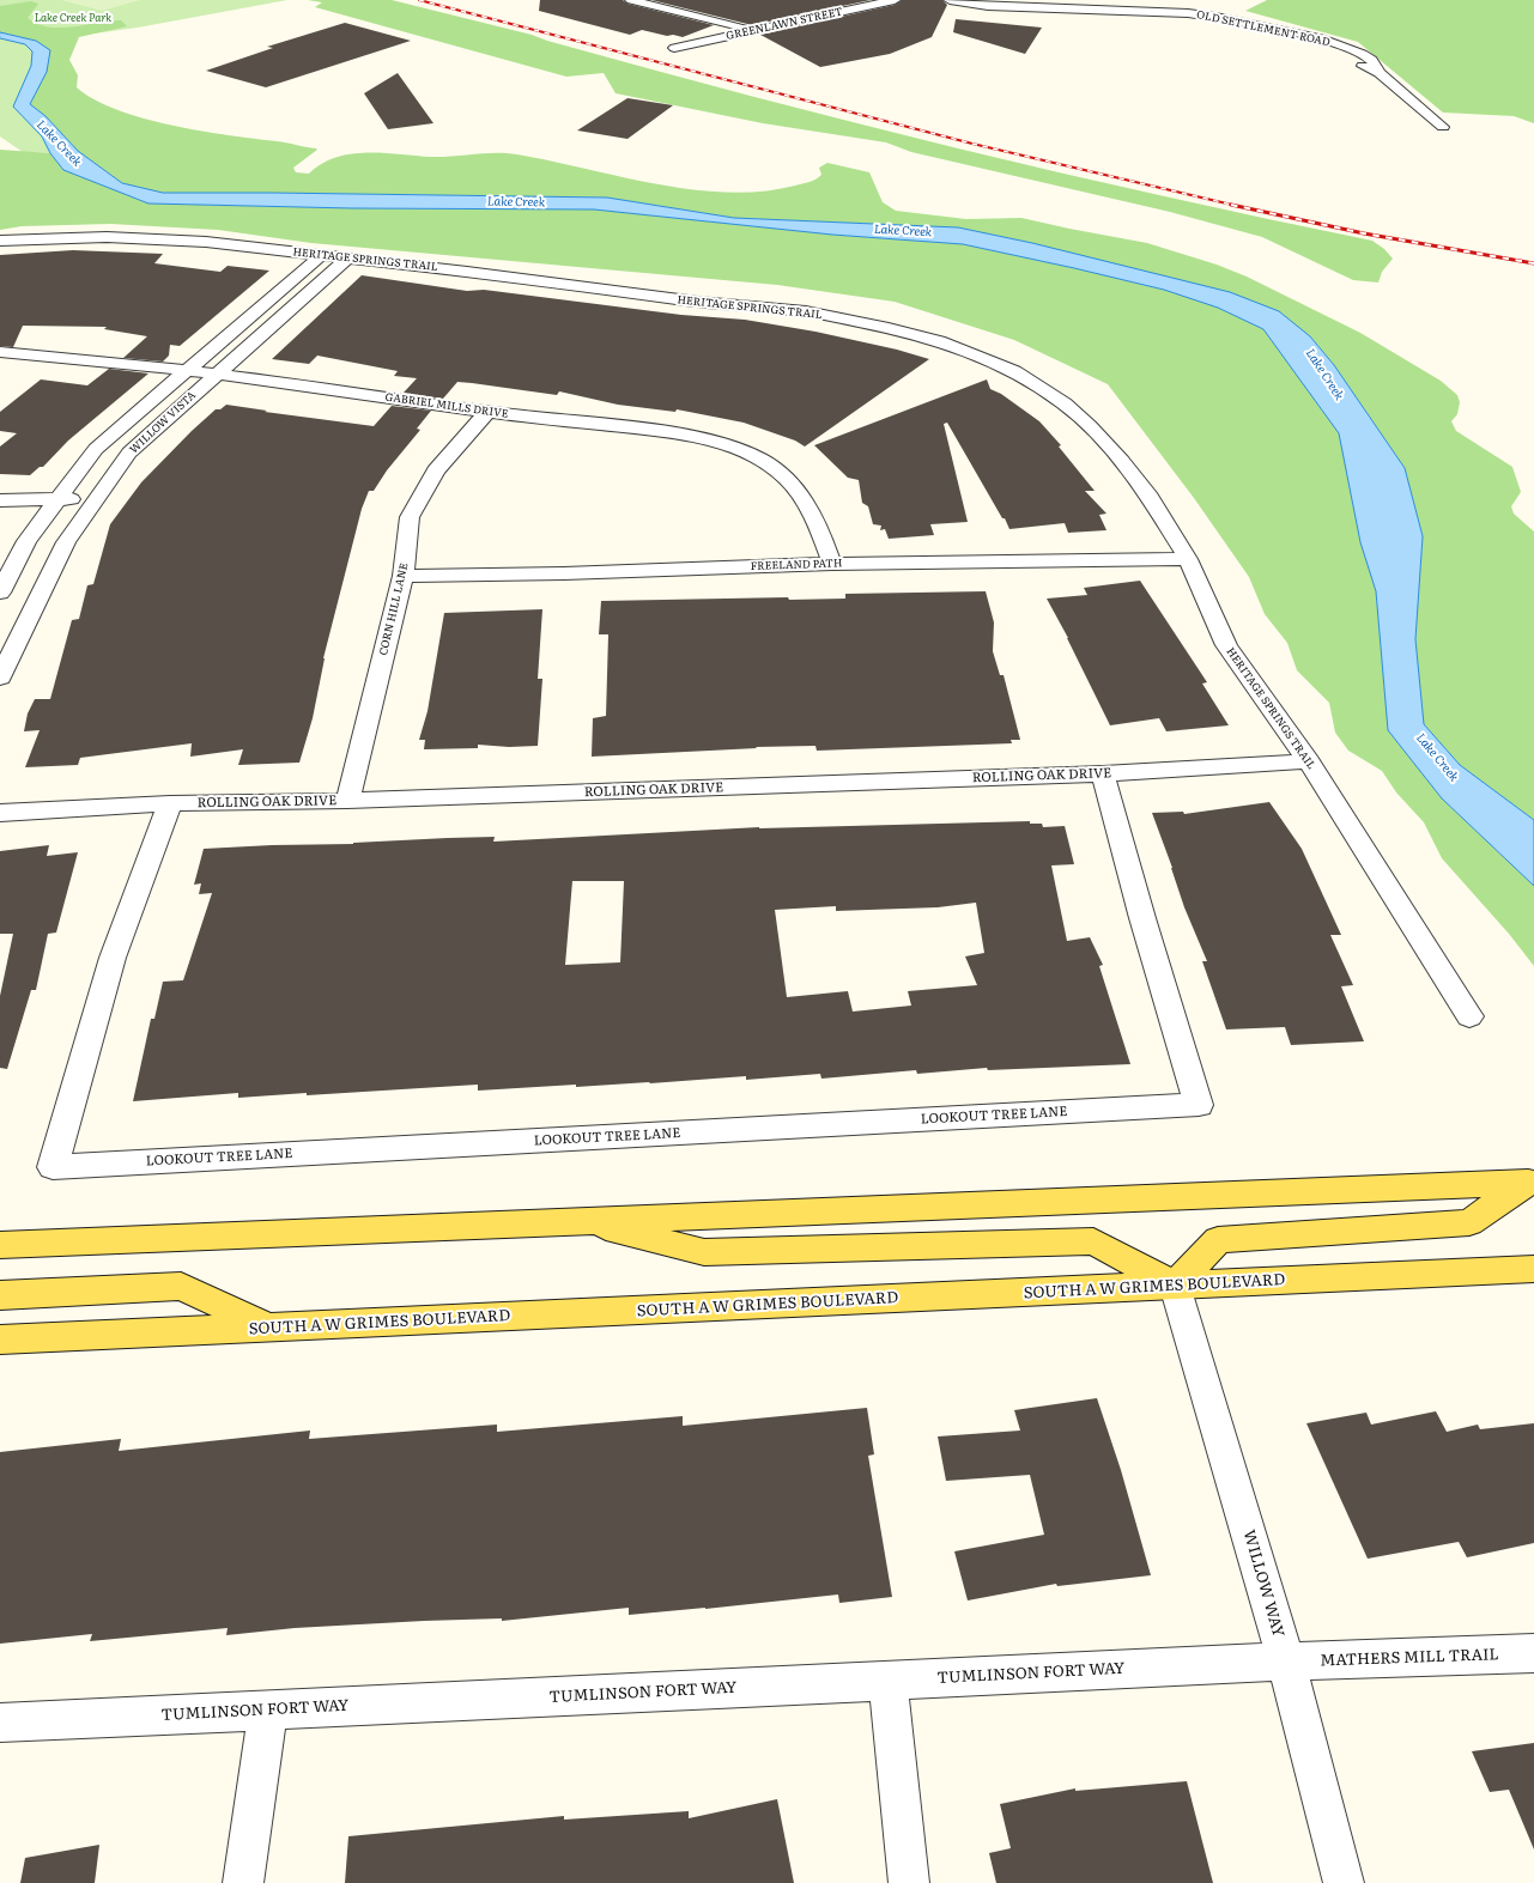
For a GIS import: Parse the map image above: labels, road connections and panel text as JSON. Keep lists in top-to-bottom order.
{
  "streets": {
    "main road": ["SOUTH A W GRIMES BOULEVARD"],
    "street": [
      "GREENLAWN STREET",
      "OLD SETTLEMENT ROAD",
      "HERITAGE SPRINGS TRAIL",
      "GABRIEL MILLS DRIVE",
      "WILLOW VISTA",
      "FREELAND PATH",
      "CORN HILL LANE",
      "ROLLING OAK DRIVE",
      "LOOKOUT TREE LANE",
      "WILLOW WAY",
      "MATHERS MILL TRAIL",
      "TUMLINSON FORT WAY"
    ]
  },
  "crossings": [
    ["HERITAGE SPRINGS TRAIL", "WILLOW VISTA"],
    ["HERITAGE SPRINGS TRAIL", "FREELAND PATH"],
    ["HERITAGE SPRINGS TRAIL", "ROLLING OAK DRIVE"],
    ["GABRIEL MILLS DRIVE", "WILLOW VISTA"],
    ["GABRIEL MILLS DRIVE", "FREELAND PATH"],
    ["GABRIEL MILLS DRIVE", "CORN HILL LANE"],
    ["FREELAND PATH", "CORN HILL LANE"],
    ["CORN HILL LANE", "ROLLING OAK DRIVE"],
    ["ROLLING OAK DRIVE", "LOOKOUT TREE LANE"],
    ["SOUTH A W GRIMES BOULEVARD", "WILLOW WAY"],
    ["WILLOW WAY", "MATHERS MILL TRAIL"],
    ["WILLOW WAY", "TUMLINSON FORT WAY"],
    ["MATHERS MILL TRAIL", "TUMLINSON FORT WAY"]
  ],
  "water": ["Lake Creek"],
  "parks": ["Lake Creek Park"]
}
